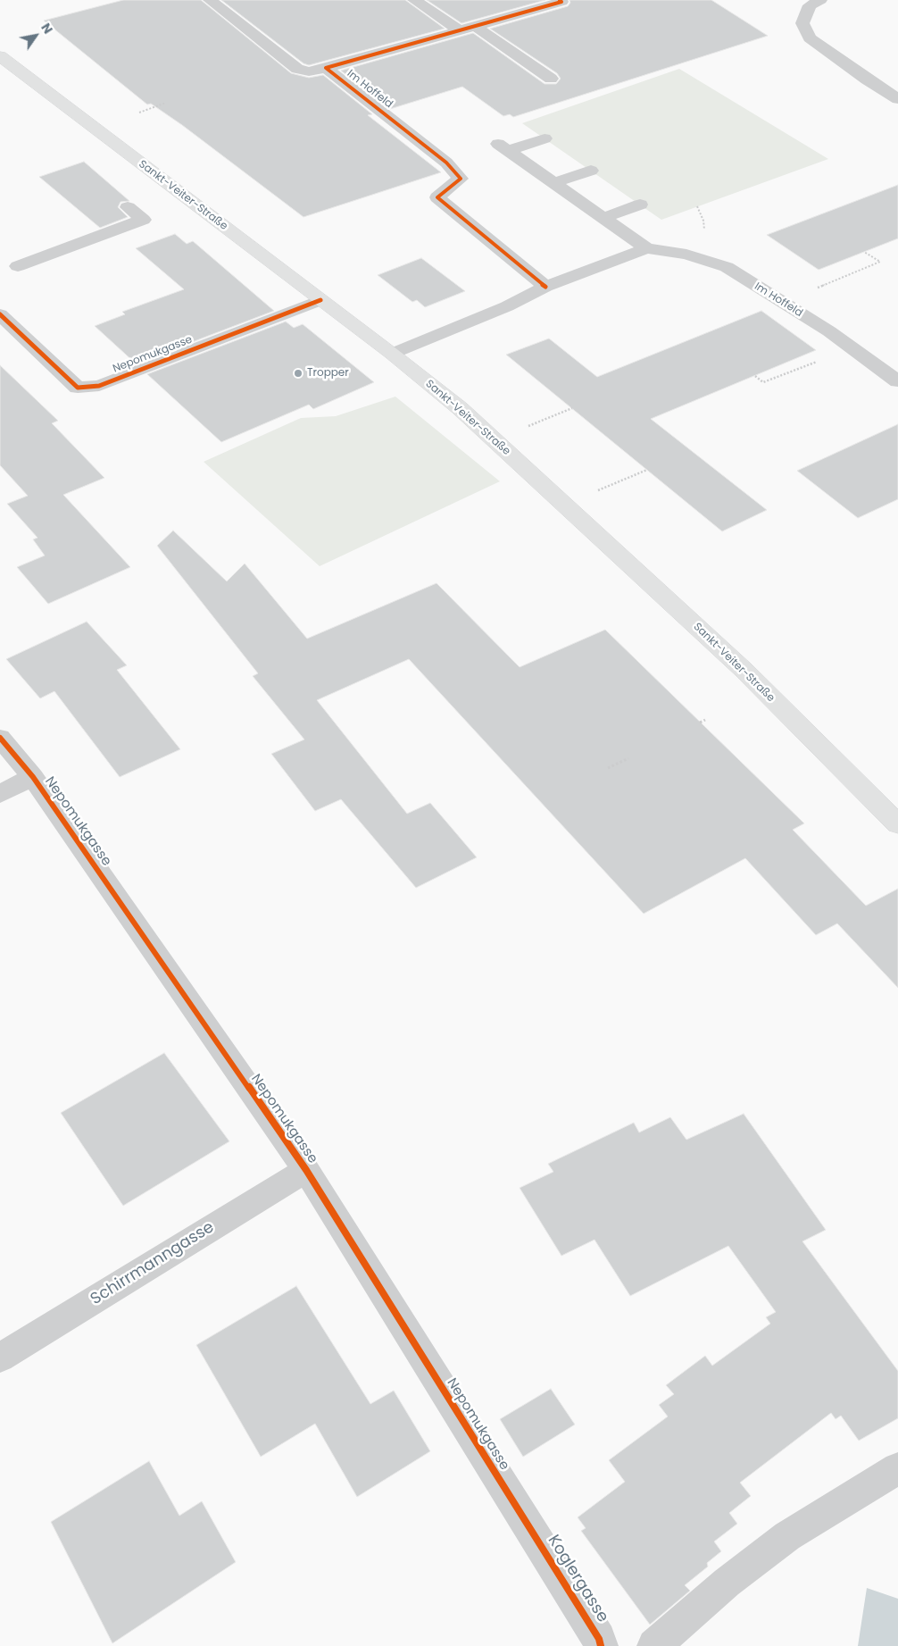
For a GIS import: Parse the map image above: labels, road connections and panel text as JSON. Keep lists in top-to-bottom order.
{
  "streets": {
    "main road": ["Sankt-Veiter-Straße"],
    "street": [
      "Im Hoffeld",
      "Nepomukgasse",
      "Schirrmanngasse",
      "Koglergasse"
    ]
  },
  "crossings": [
    ["Im Hoffeld", "Sankt-Veiter-Straße"],
    ["Sankt-Veiter-Straße", "Nepomukgasse"],
    ["Nepomukgasse", "Schirrmanngasse"],
    ["Nepomukgasse", "Koglergasse"]
  ],
  "places": ["Tropper"],
  "north": "top right"
}
